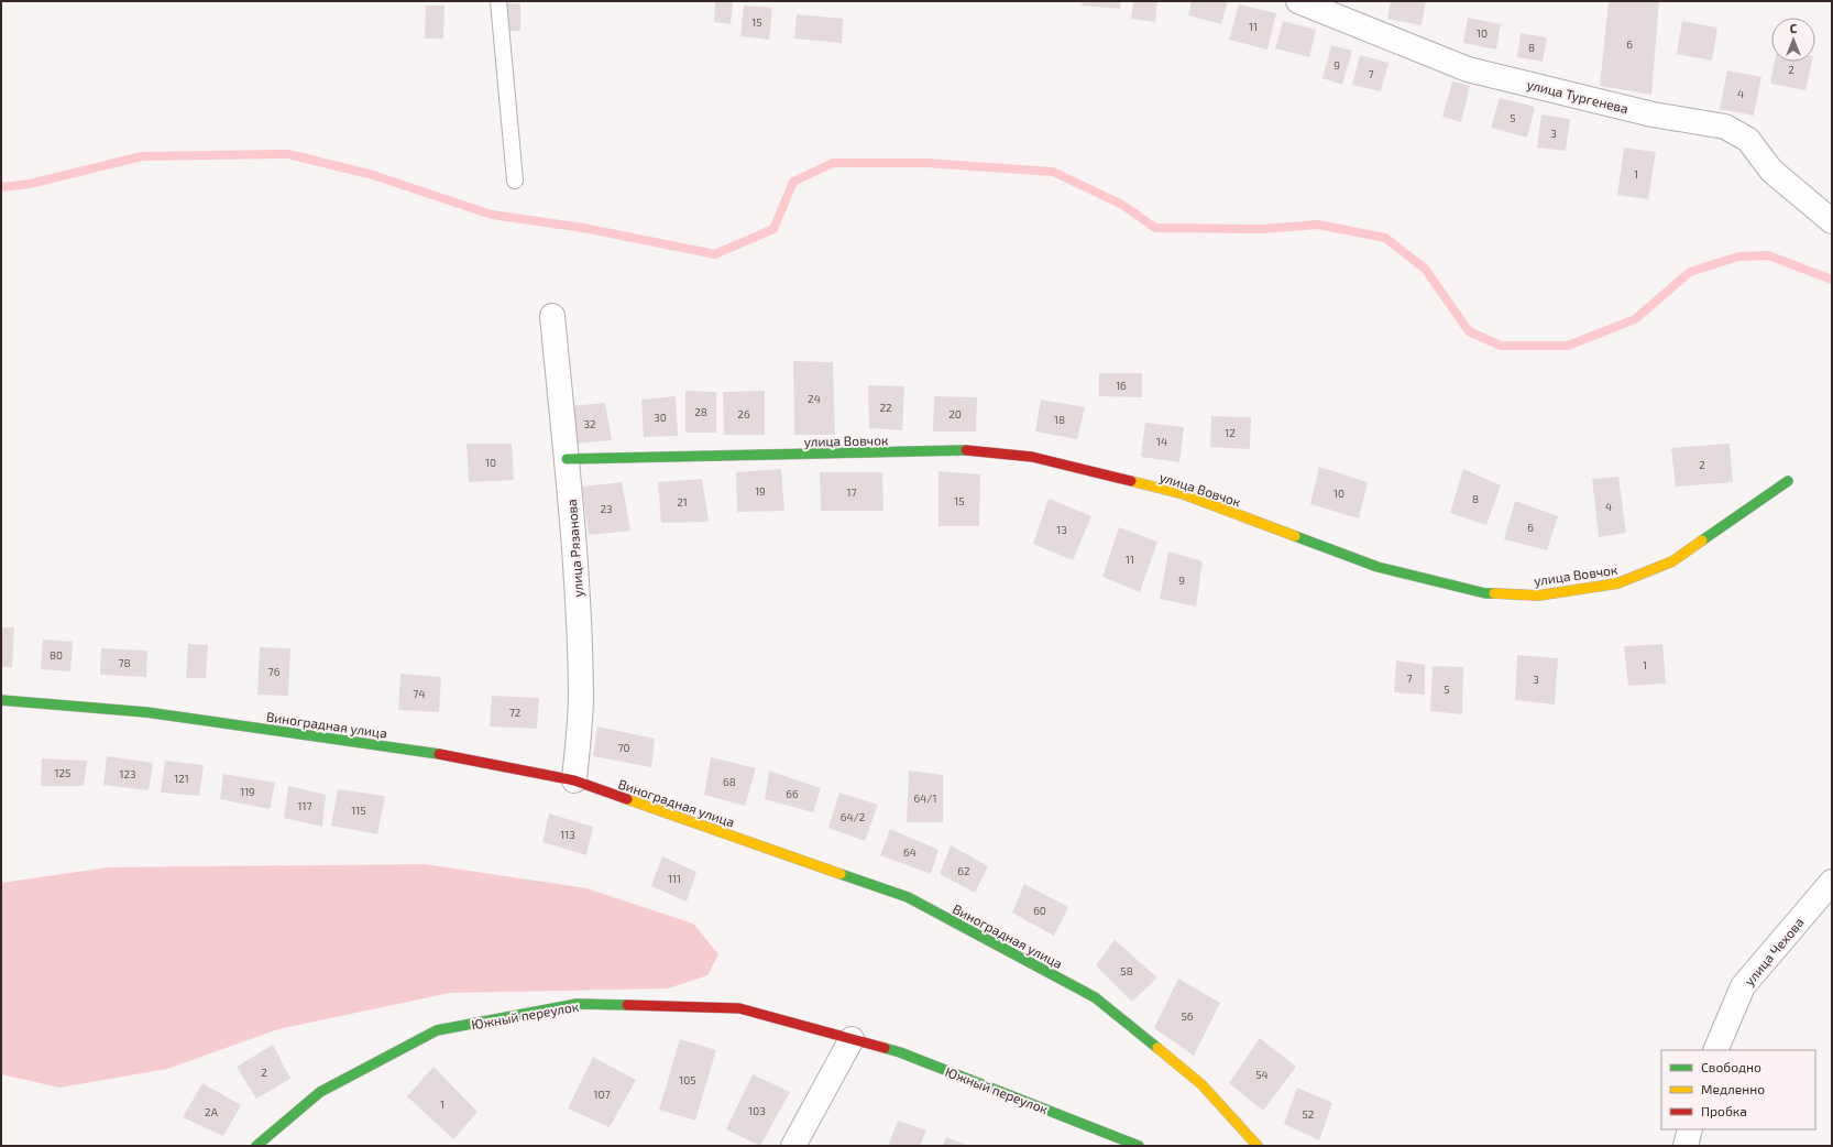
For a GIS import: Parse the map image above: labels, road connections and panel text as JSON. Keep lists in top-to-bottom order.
{
  "streets": {
    "street": [
      "улица Тургенева",
      "улица Вовчок",
      "улица Рязанова",
      "Виноградная улица",
      "улица Чехова",
      "Южный переулок"
    ]
  },
  "crossings": [
    ["улица Вовчок", "улица Рязанова"],
    ["улица Рязанова", "Виноградная улица"]
  ],
  "house_numbers": [
    "15",
    "11",
    "10",
    "6",
    "8",
    "9",
    "2",
    "7",
    "4",
    "5",
    "3",
    "1",
    "16",
    "24",
    "22",
    "28",
    "26",
    "20",
    "30",
    "18",
    "32",
    "12",
    "14",
    "10",
    "2",
    "19",
    "17",
    "10",
    "8",
    "15",
    "21",
    "4",
    "23",
    "6",
    "13",
    "11",
    "9",
    "80",
    "78",
    "1",
    "76",
    "7",
    "3",
    "5",
    "74",
    "72",
    "70",
    "125",
    "123",
    "121",
    "68",
    "119",
    "66",
    "64/1",
    "117",
    "115",
    "64/2",
    "113",
    "64",
    "62",
    "111",
    "60",
    "58",
    "56",
    "2",
    "54",
    "105",
    "107",
    "1",
    "103",
    "2А",
    "52"
  ],
  "legend": ["Свободно", "Медленно", "Пробка"],
  "north": "top"
}
